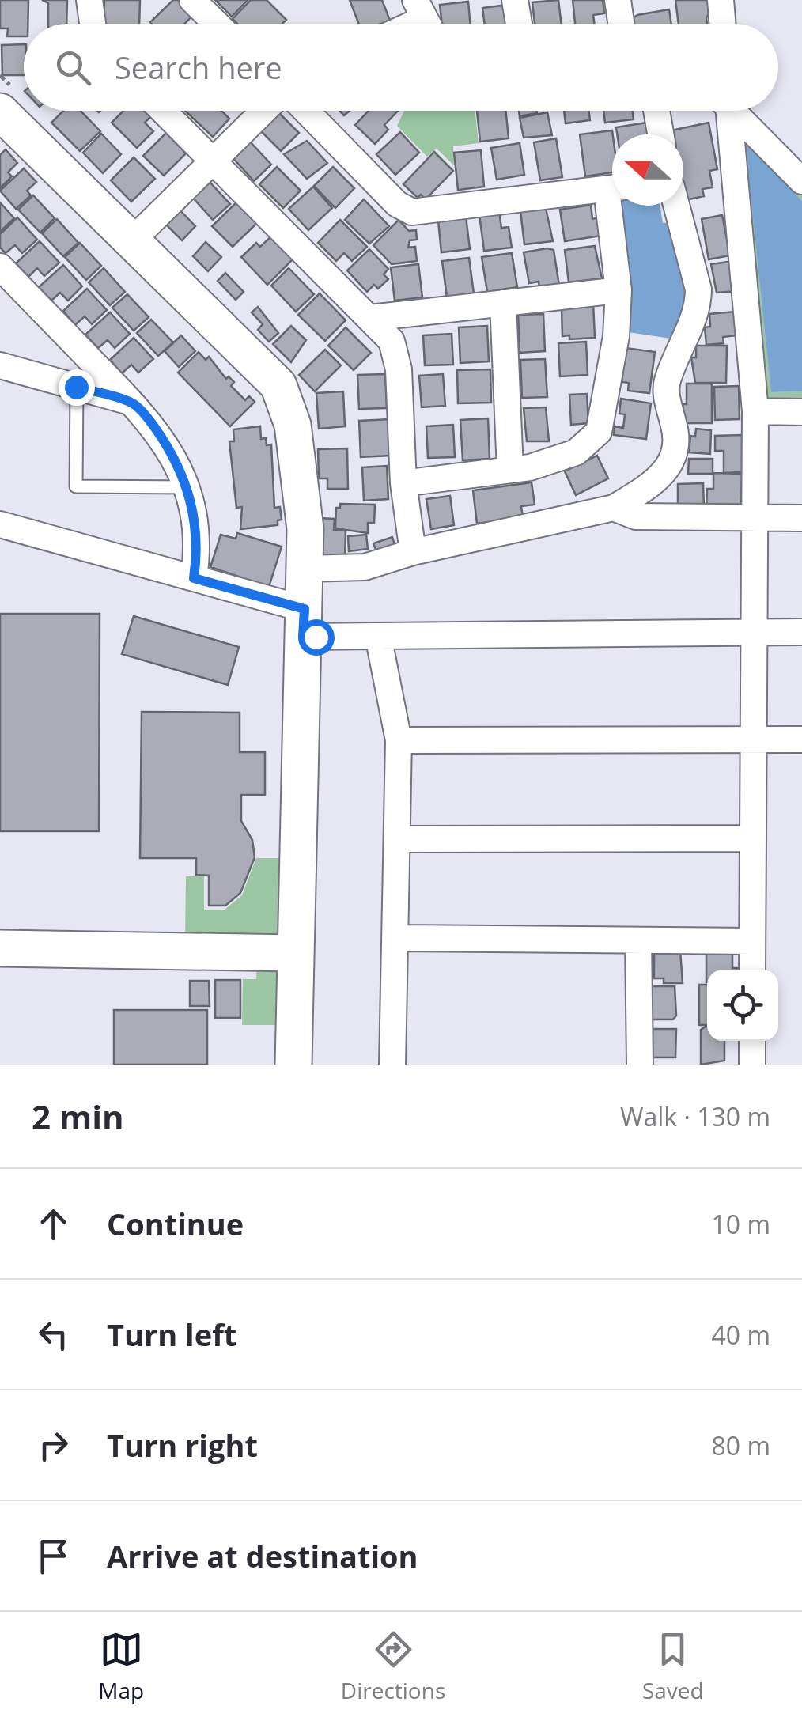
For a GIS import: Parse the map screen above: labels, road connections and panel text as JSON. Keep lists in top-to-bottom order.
{
  "north": "left",
  "page": {
    "search": "Search here",
    "heading": ["2 min", "Walk · 130 m"],
    "list": [
      ["Continue", "10 m"],
      ["Turn left", "40 m"],
      ["Turn right", "80 m"],
      "Arrive at destination"
    ],
    "nav": ["Map", "Directions", "Saved"]
  }
}
